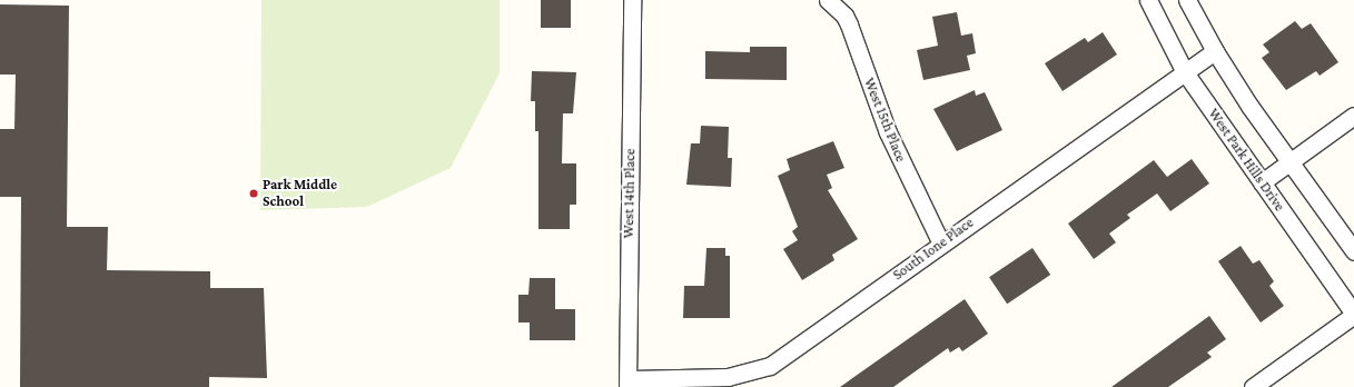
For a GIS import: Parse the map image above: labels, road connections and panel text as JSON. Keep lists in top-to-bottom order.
{
  "streets": {
    "street": [
      "West 15th Place",
      "West Park Hills Drive",
      "West 14th Place",
      "South Ione Place"
    ]
  },
  "crossings": [
    ["West 15th Place", "South Ione Place"],
    ["West Park Hills Drive", "South Ione Place"],
    ["West 14th Place", "South Ione Place"]
  ],
  "places": ["Park Middle School"]
}
